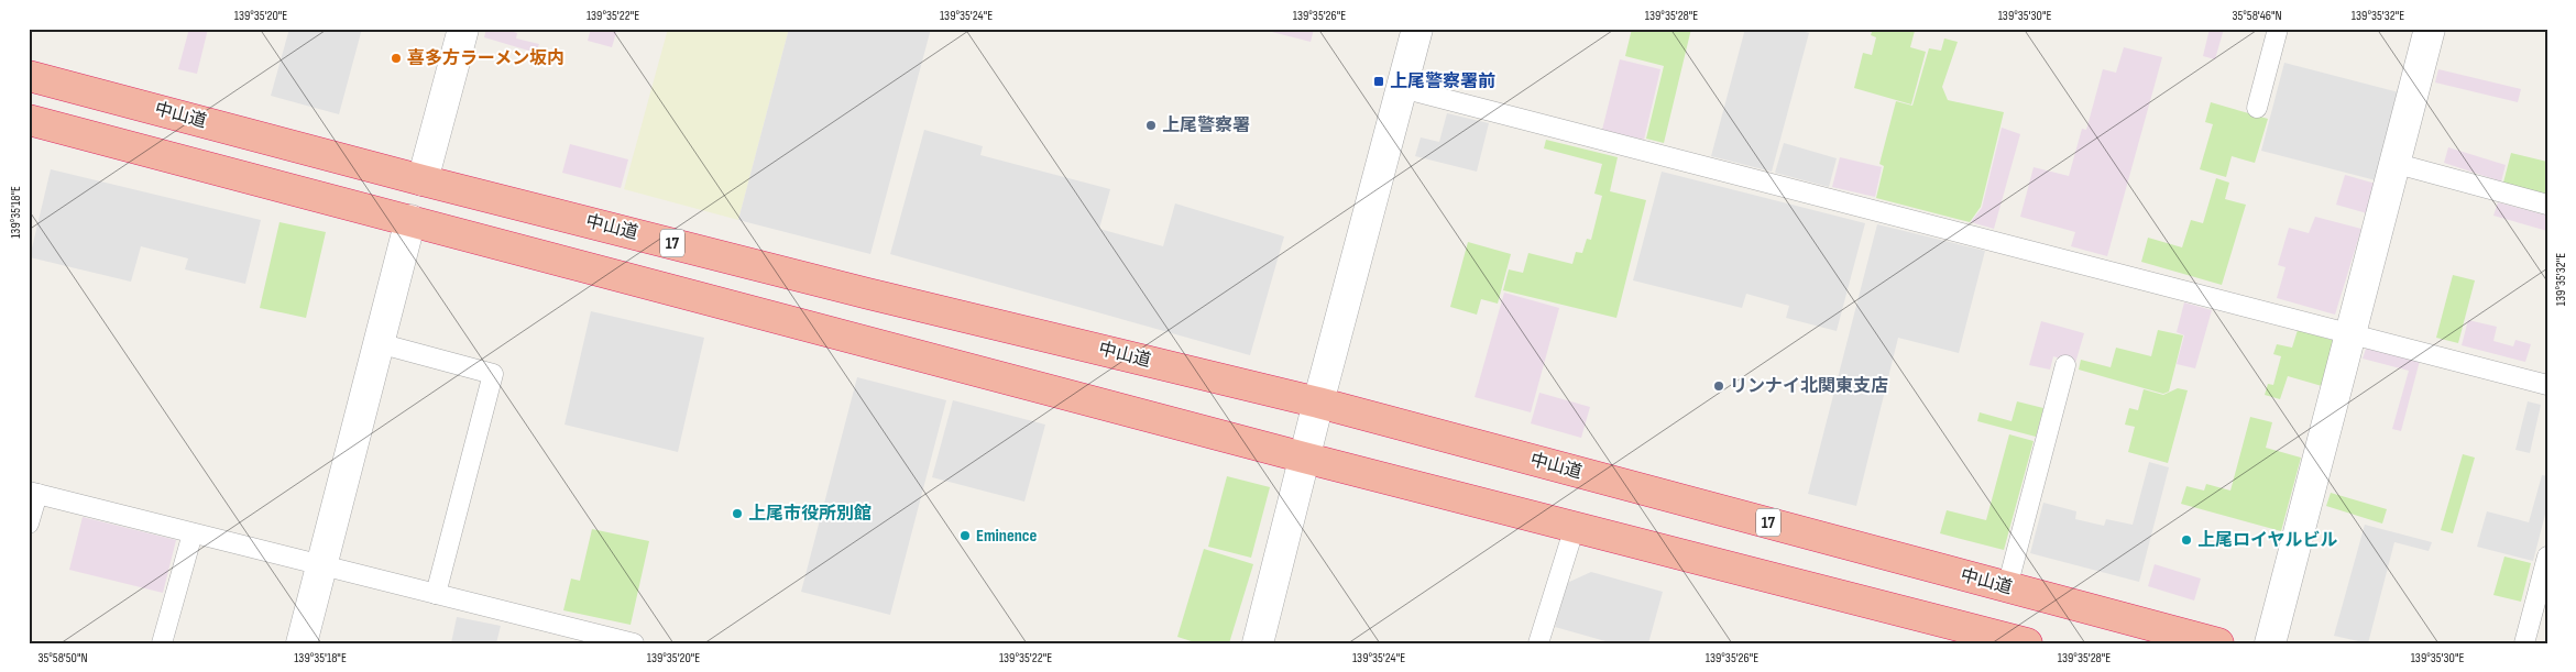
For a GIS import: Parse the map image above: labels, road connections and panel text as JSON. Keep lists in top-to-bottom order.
{
  "streets": {
    "highway": ["中山道", "17"]
  },
  "places": {
    "other": [
      "喜多方ラーメン坂内",
      "上尾警察署",
      "リンナイ北関東支店",
      "上尾市役所別館",
      "Eminence",
      "上尾ロイヤルビル"
    ],
    "transit": ["上尾警察署前"]
  },
  "coordinates": [
    "139°35'20\"E",
    "139°35'22\"E",
    "139°35'24\"E",
    "139°35'26\"E",
    "139°35'28\"E",
    "139°35'30\"E",
    "35°58'46\"N",
    "139°35'32\"E",
    "139°35'18\"E",
    "35°58'50\"N"
  ]
}
